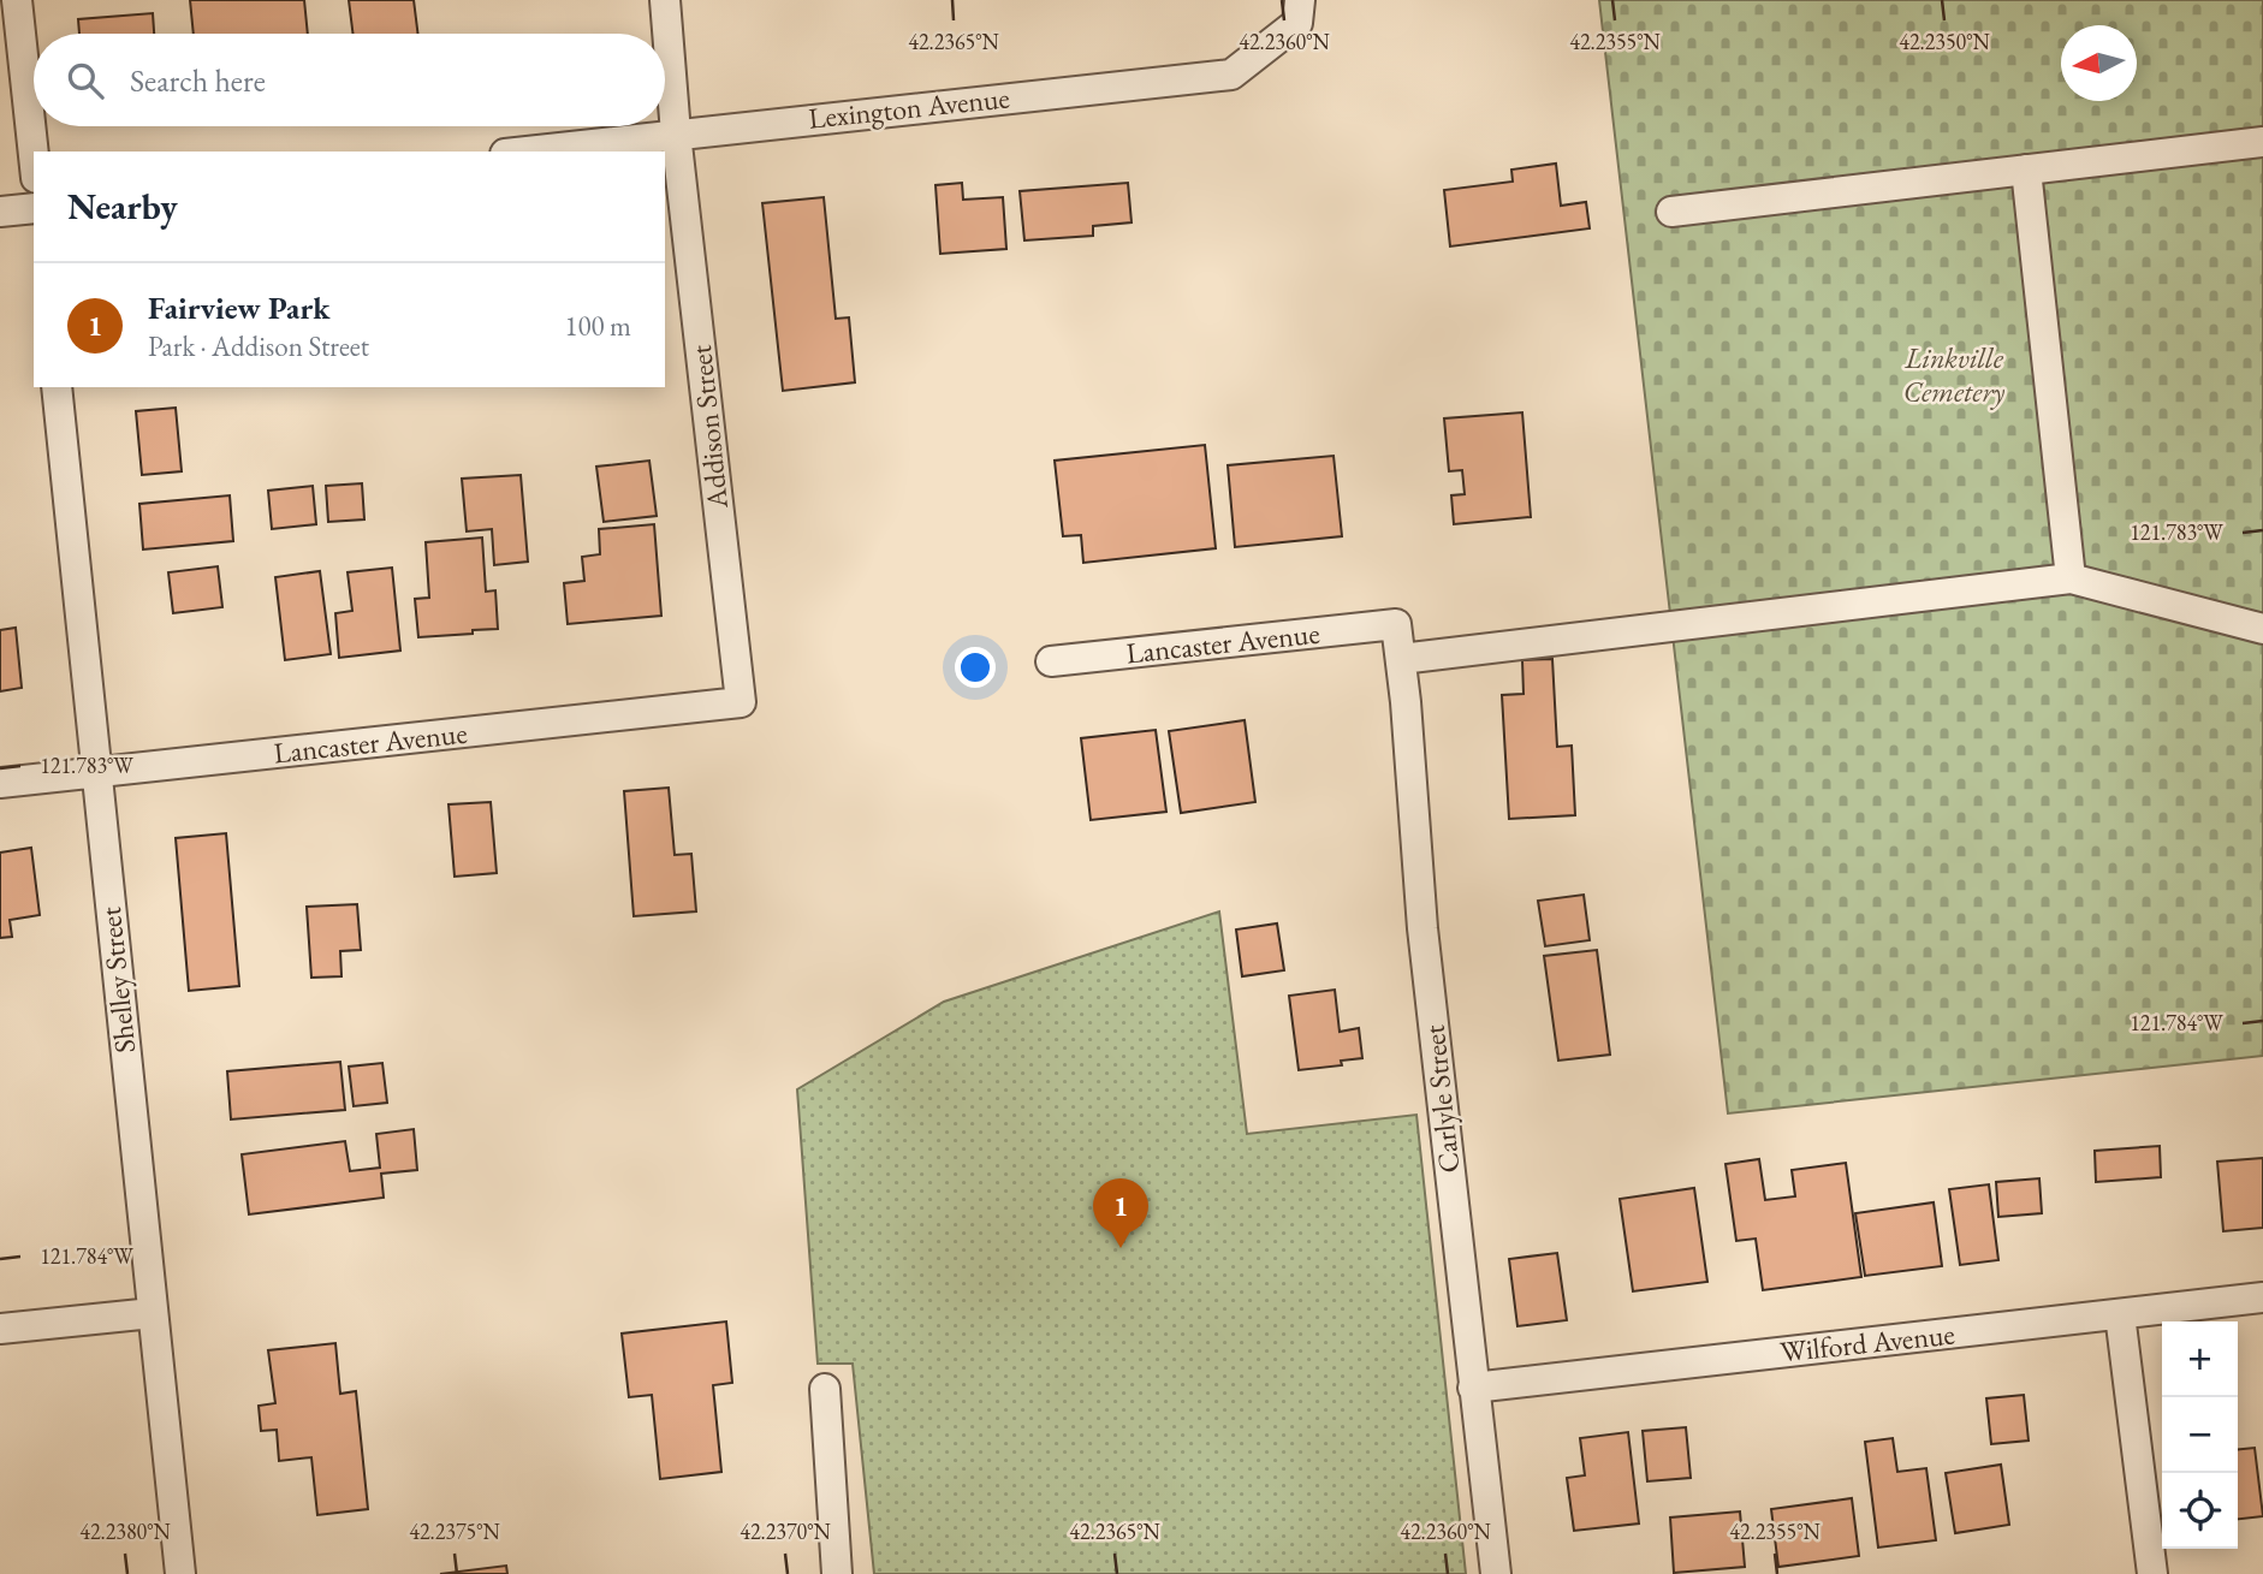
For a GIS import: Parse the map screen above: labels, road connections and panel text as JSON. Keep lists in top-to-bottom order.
{
  "streets": {
    "street": [
      "Lexington Avenue",
      "Addison Street",
      "Lancaster Avenue",
      "Shelley Street",
      "Carlyle Street",
      "Wilford Avenue"
    ]
  },
  "crossings": [
    ["Lexington Avenue", "Addison Street"],
    ["Addison Street", "Lancaster Avenue"],
    ["Lancaster Avenue", "Shelley Street"],
    ["Lancaster Avenue", "Carlyle Street"],
    ["Carlyle Street", "Wilford Avenue"]
  ],
  "parks": ["Linkville Cemetery"],
  "north": "left",
  "page": {
    "search": "Search here",
    "heading": "Nearby",
    "list": [
      {
        "mark": "1",
        "name": "Fairview Park",
        "note": "Park · Addison Street",
        "value": "100 m"
      }
    ],
    "pins": "1",
    "map_buttons": ["+", "−"]
  },
  "coordinates": [
    "42.2365°N",
    "42.2360°N",
    "42.2355°N",
    "42.2350°N",
    "121.783°W",
    "121.784°W",
    "42.2380°N",
    "42.2375°N",
    "42.2370°N"
  ]
}
